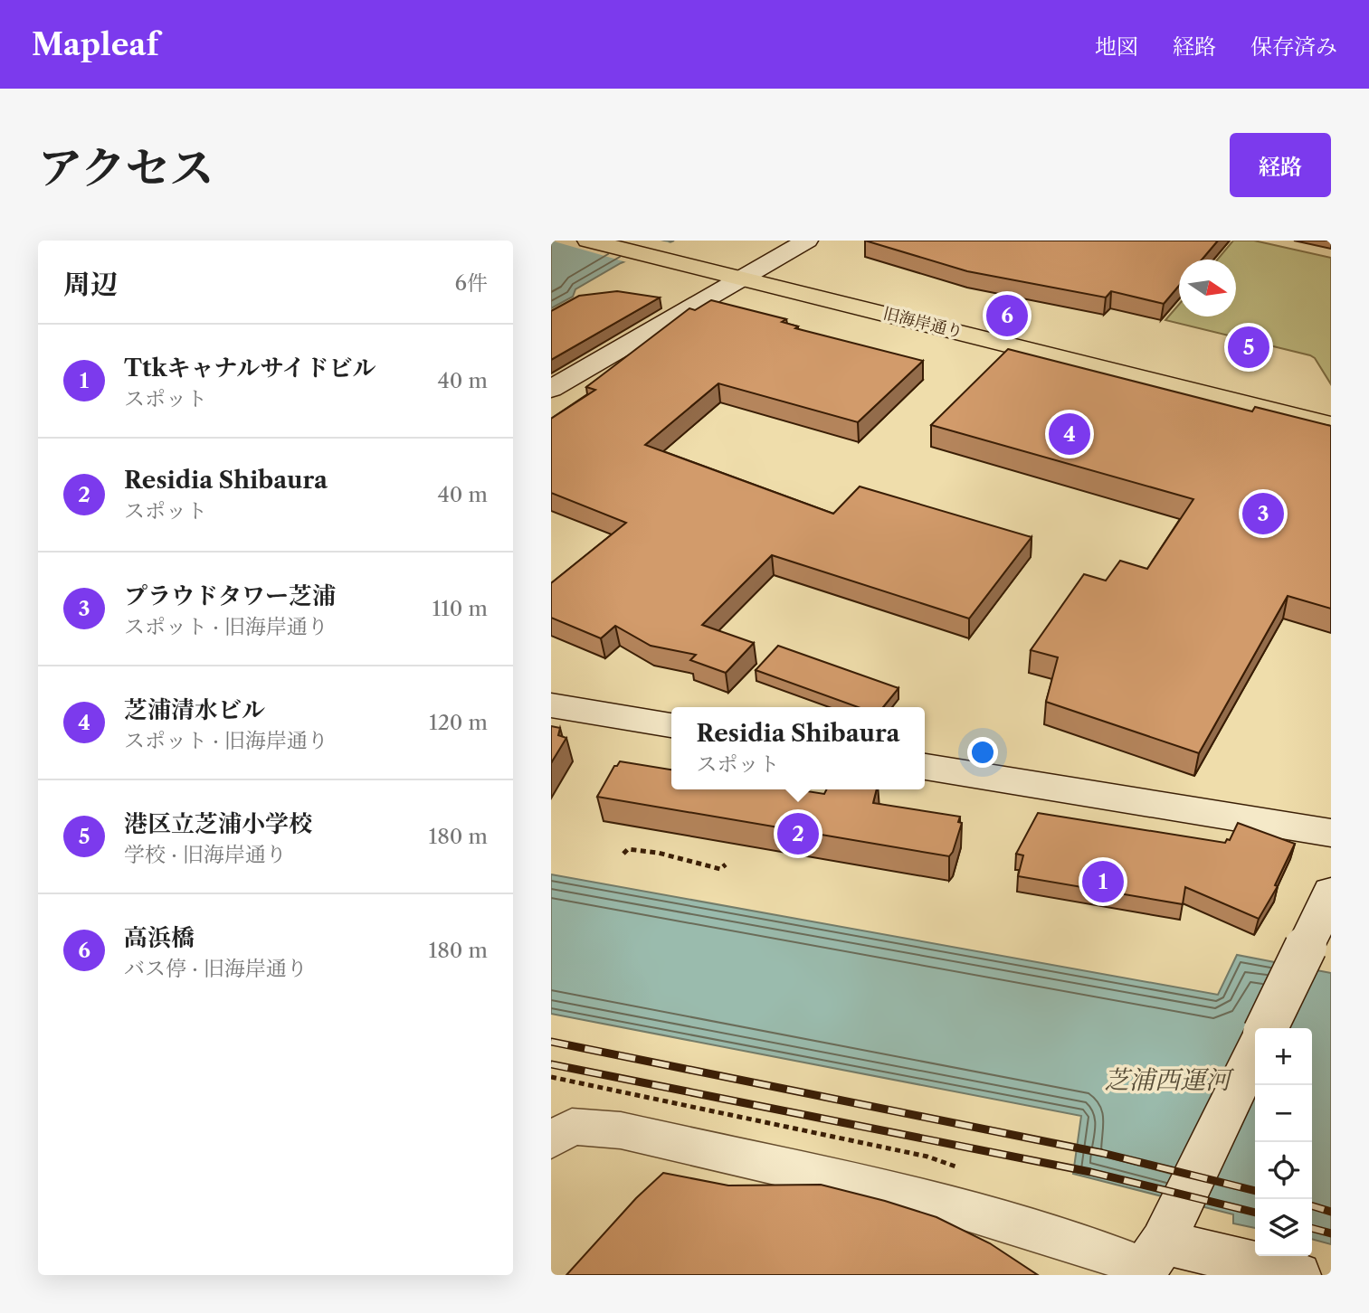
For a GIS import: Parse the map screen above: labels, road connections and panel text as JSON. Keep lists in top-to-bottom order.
{
  "streets": {
    "main road": ["旧海岸通り"]
  },
  "water": ["芝浦西運河"],
  "north": "right",
  "page": {
    "header": "Mapleaf",
    "nav": ["地図", "経路", "保存済み"],
    "title": "アクセス",
    "buttons": "経路",
    "heading": ["周辺", "6件"],
    "pins": [
      "6",
      "5",
      "4",
      "3",
      "2",
      "1"
    ],
    "list": [
      {
        "mark": "1",
        "name": "Ttkキャナルサイドビル",
        "note": "スポット",
        "value": "40 m"
      },
      {
        "mark": "2",
        "name": "Residia Shibaura",
        "note": "スポット",
        "value": "40 m"
      },
      {
        "mark": "3",
        "name": "プラウドタワー芝浦",
        "note": "スポット · 旧海岸通り",
        "value": "110 m"
      },
      {
        "mark": "4",
        "name": "芝浦清水ビル",
        "note": "スポット · 旧海岸通り",
        "value": "120 m"
      },
      {
        "mark": "5",
        "name": "港区立芝浦小学校",
        "note": "学校 · 旧海岸通り",
        "value": "180 m"
      },
      {
        "mark": "6",
        "name": "高浜橋",
        "note": "バス停 · 旧海岸通り",
        "value": "180 m"
      }
    ],
    "popup": ["Residia Shibaura", "スポット"],
    "map_buttons": ["+", "−"]
  }
}
